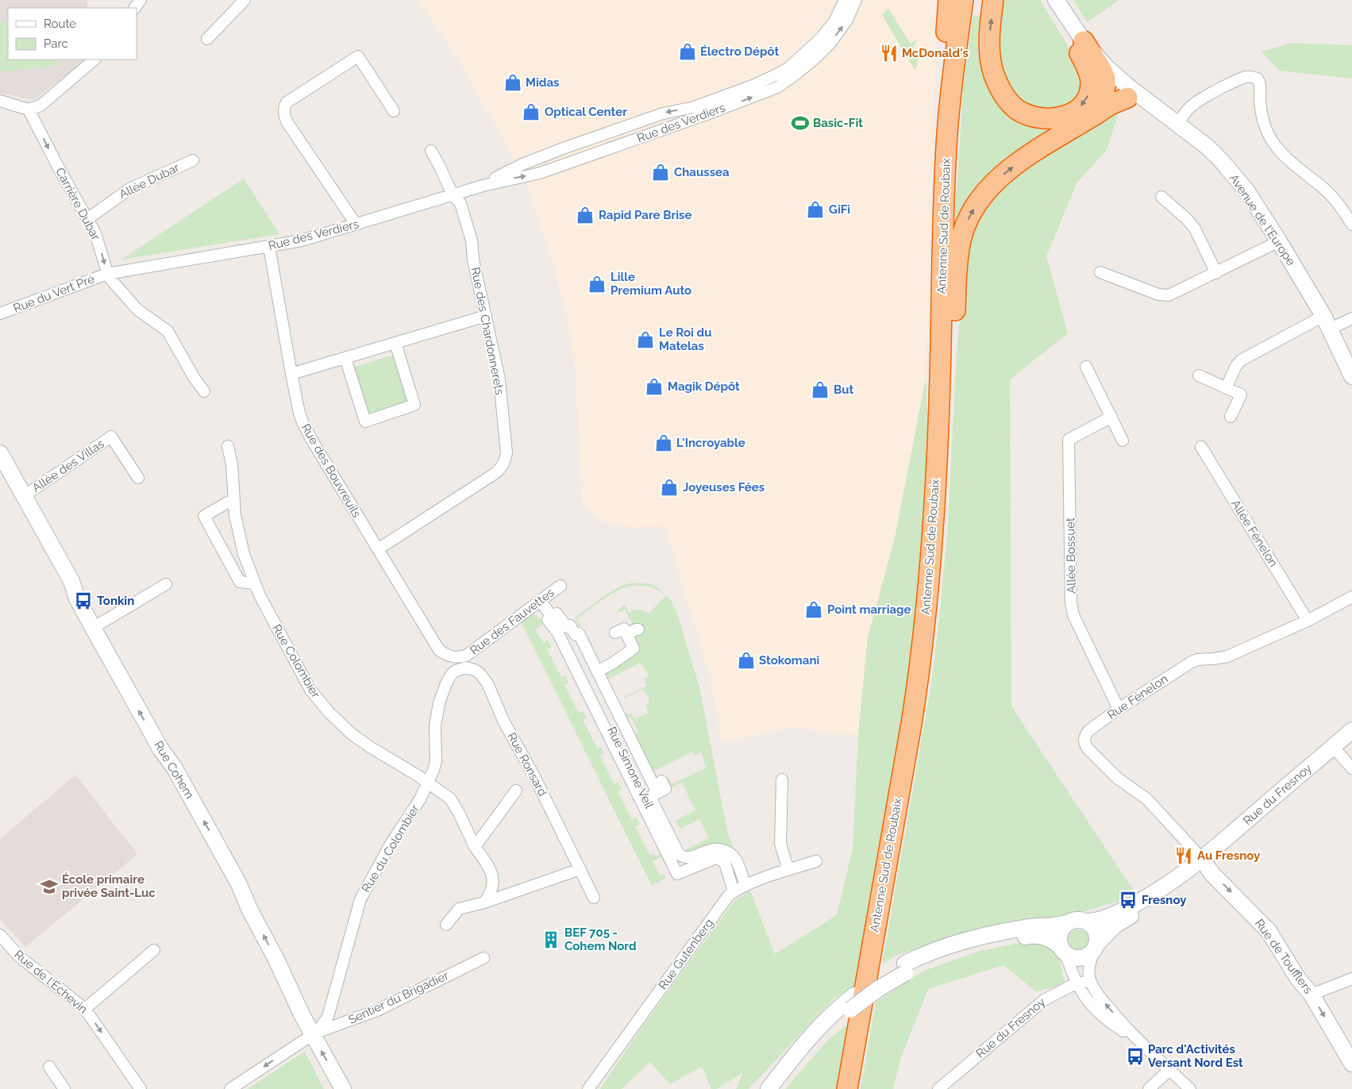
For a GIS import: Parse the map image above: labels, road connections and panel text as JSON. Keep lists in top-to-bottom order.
{
  "streets": {
    "highway": ["Antenne Sud de Roubaix"],
    "street": [
      "Rue des Verdiers",
      "Allée Dubar",
      "Carrière Dubar",
      "Avenue de l'Europe",
      "Rue du Vert Pré",
      "Rue des Chardonnerets",
      "Allée des Villas",
      "Rue des Bouvreuils",
      "Allée Fénelon",
      "Allée Bossuet",
      "Rue des Fauvettes",
      "Rue Colombier",
      "Rue Fénelon",
      "Rue Ronsard",
      "Rue Cohem",
      "Rue du Fresnoy",
      "Rue du Colombier",
      "Rue Gutenberg",
      "Rue de Toufflers",
      "Rue de l'Échevin",
      "Sentier du Brigadier"
    ]
  },
  "crossings": [
    ["Rue des Verdiers", "Carrière Dubar"],
    ["Rue des Verdiers", "Rue du Vert Pré"],
    ["Rue des Verdiers", "Rue des Chardonnerets"],
    ["Rue des Verdiers", "Rue des Bouvreuils"],
    ["Allée Dubar", "Carrière Dubar"],
    ["Carrière Dubar", "Rue du Vert Pré"],
    ["Rue des Chardonnerets", "Rue des Bouvreuils"],
    ["Allée des Villas", "Rue Cohem"],
    ["Rue des Bouvreuils", "Rue des Fauvettes"],
    ["Allée Fénelon", "Rue Fénelon"],
    ["Allée Bossuet", "Rue Fénelon"],
    ["Rue Colombier", "Rue du Colombier"],
    ["Rue Fénelon", "Rue du Fresnoy"],
    ["Rue Fénelon", "Rue de Toufflers"],
    ["Rue Ronsard", "Rue du Colombier"],
    ["Rue Cohem", "Rue du Colombier"],
    ["Rue Cohem", "Sentier du Brigadier"],
    ["Rue du Fresnoy", "Rue de Toufflers"],
    ["Rue du Colombier", "Sentier du Brigadier"]
  ],
  "one_way": [
    "Carrière Dubar",
    "Rue Cohem",
    "Rue de Toufflers",
    "Rue de l'Échevin"
  ],
  "places": {
    "shop": [
      "Électro Dépôt",
      "Midas",
      "Optical Center",
      "Chaussea",
      "GiFi",
      "Rapid Pare Brise",
      "Lille Premium Auto",
      "Le Roi du Matelas",
      "Magik Dépôt",
      "But",
      "L'Incroyable",
      "Joyeuses Fées",
      "Point marriage",
      "Stokomani"
    ],
    "restaurant": ["McDonald's", "Au Fresnoy"],
    "sports": ["Basic-Fit"],
    "bus stop": ["Tonkin", "Fresnoy", "Parc d'Activités Versant Nord Est"],
    "school or university": ["École primaire privée Saint-Luc"],
    "building": ["BEF 705 - Cohem Nord"]
  },
  "legend": ["Route", "Parc"]
}
